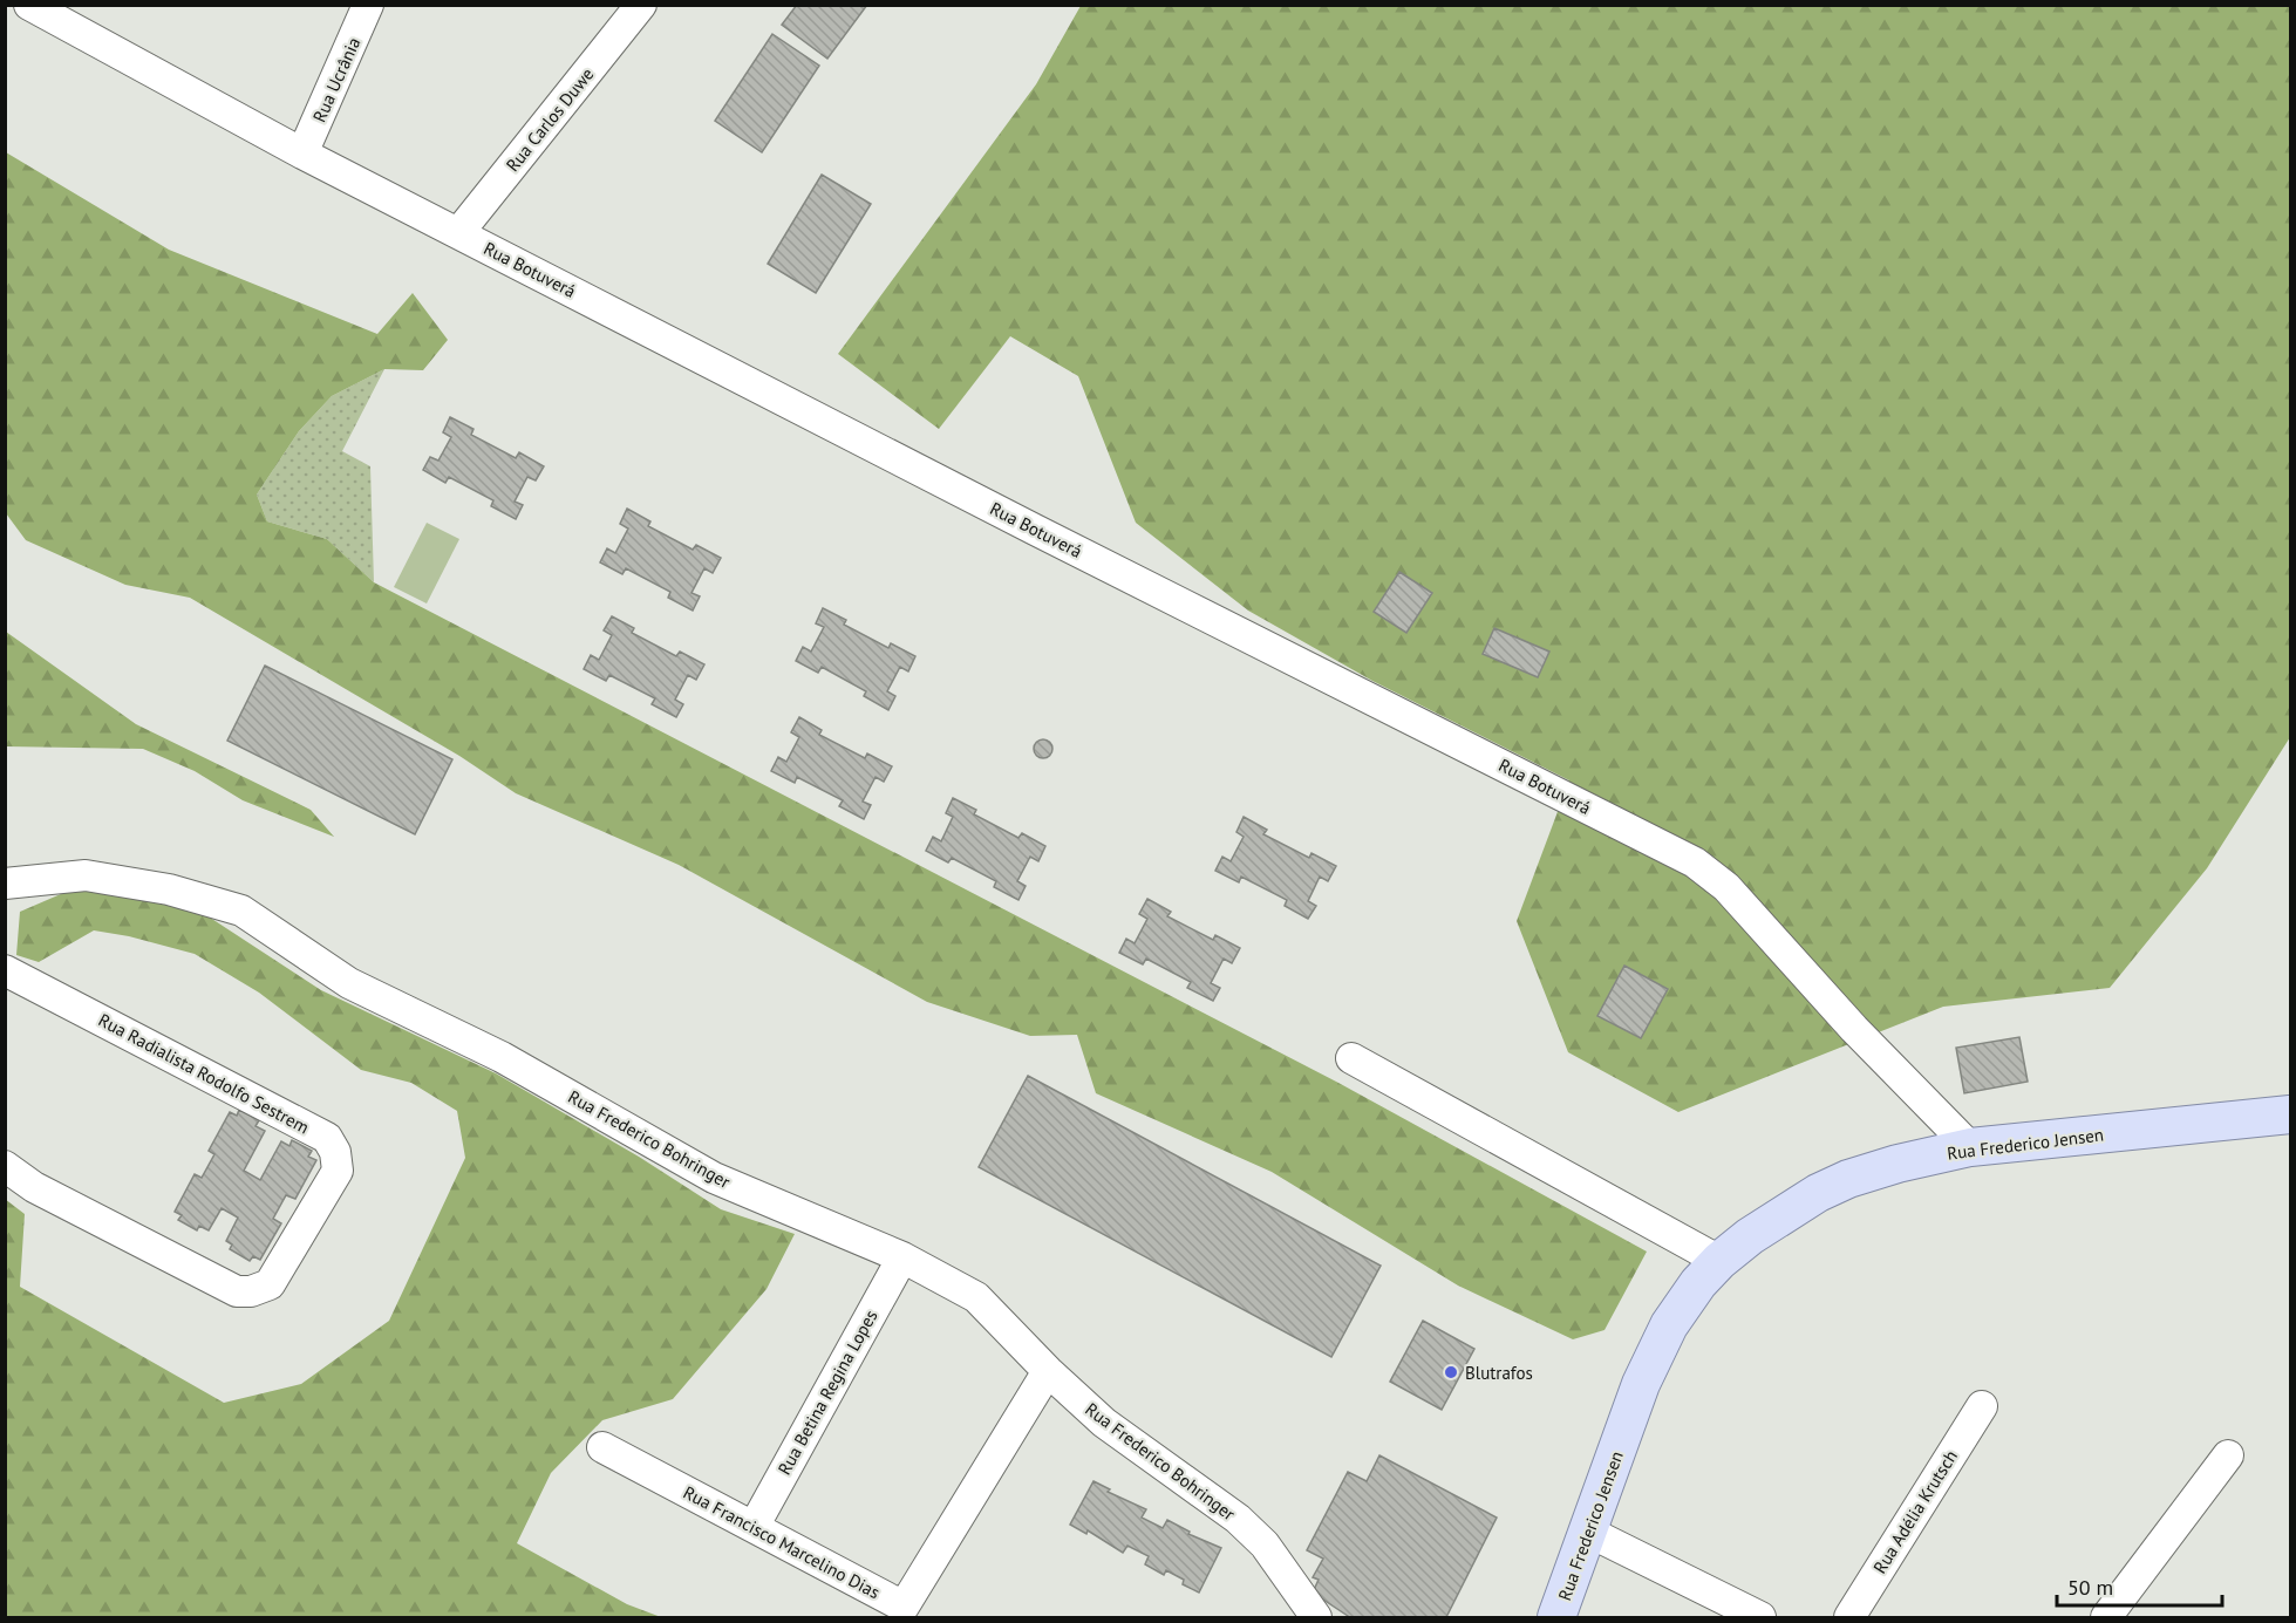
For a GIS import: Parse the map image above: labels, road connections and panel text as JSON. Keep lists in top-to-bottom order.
{
  "streets": {
    "main road": ["Rua Frederico Jensen"],
    "street": [
      "Rua Ucrânia",
      "Rua Carlos Duwe",
      "Rua Botuverá",
      "Rua Radialista Rodolfo Sestrem",
      "Rua Frederico Bohringer",
      "Rua Betina Regina Lopes",
      "Rua Adélia Krutsch",
      "Rua Francisco Marcelino Dias"
    ]
  },
  "crossings": [
    ["Rua Ucrânia", "Rua Botuverá"],
    ["Rua Carlos Duwe", "Rua Botuverá"],
    ["Rua Botuverá", "Rua Frederico Jensen"],
    ["Rua Frederico Bohringer", "Rua Betina Regina Lopes"],
    ["Rua Frederico Bohringer", "Rua Francisco Marcelino Dias"],
    ["Rua Betina Regina Lopes", "Rua Francisco Marcelino Dias"]
  ],
  "places": ["Blutrafos"],
  "scale_bar": "50 m"
}
